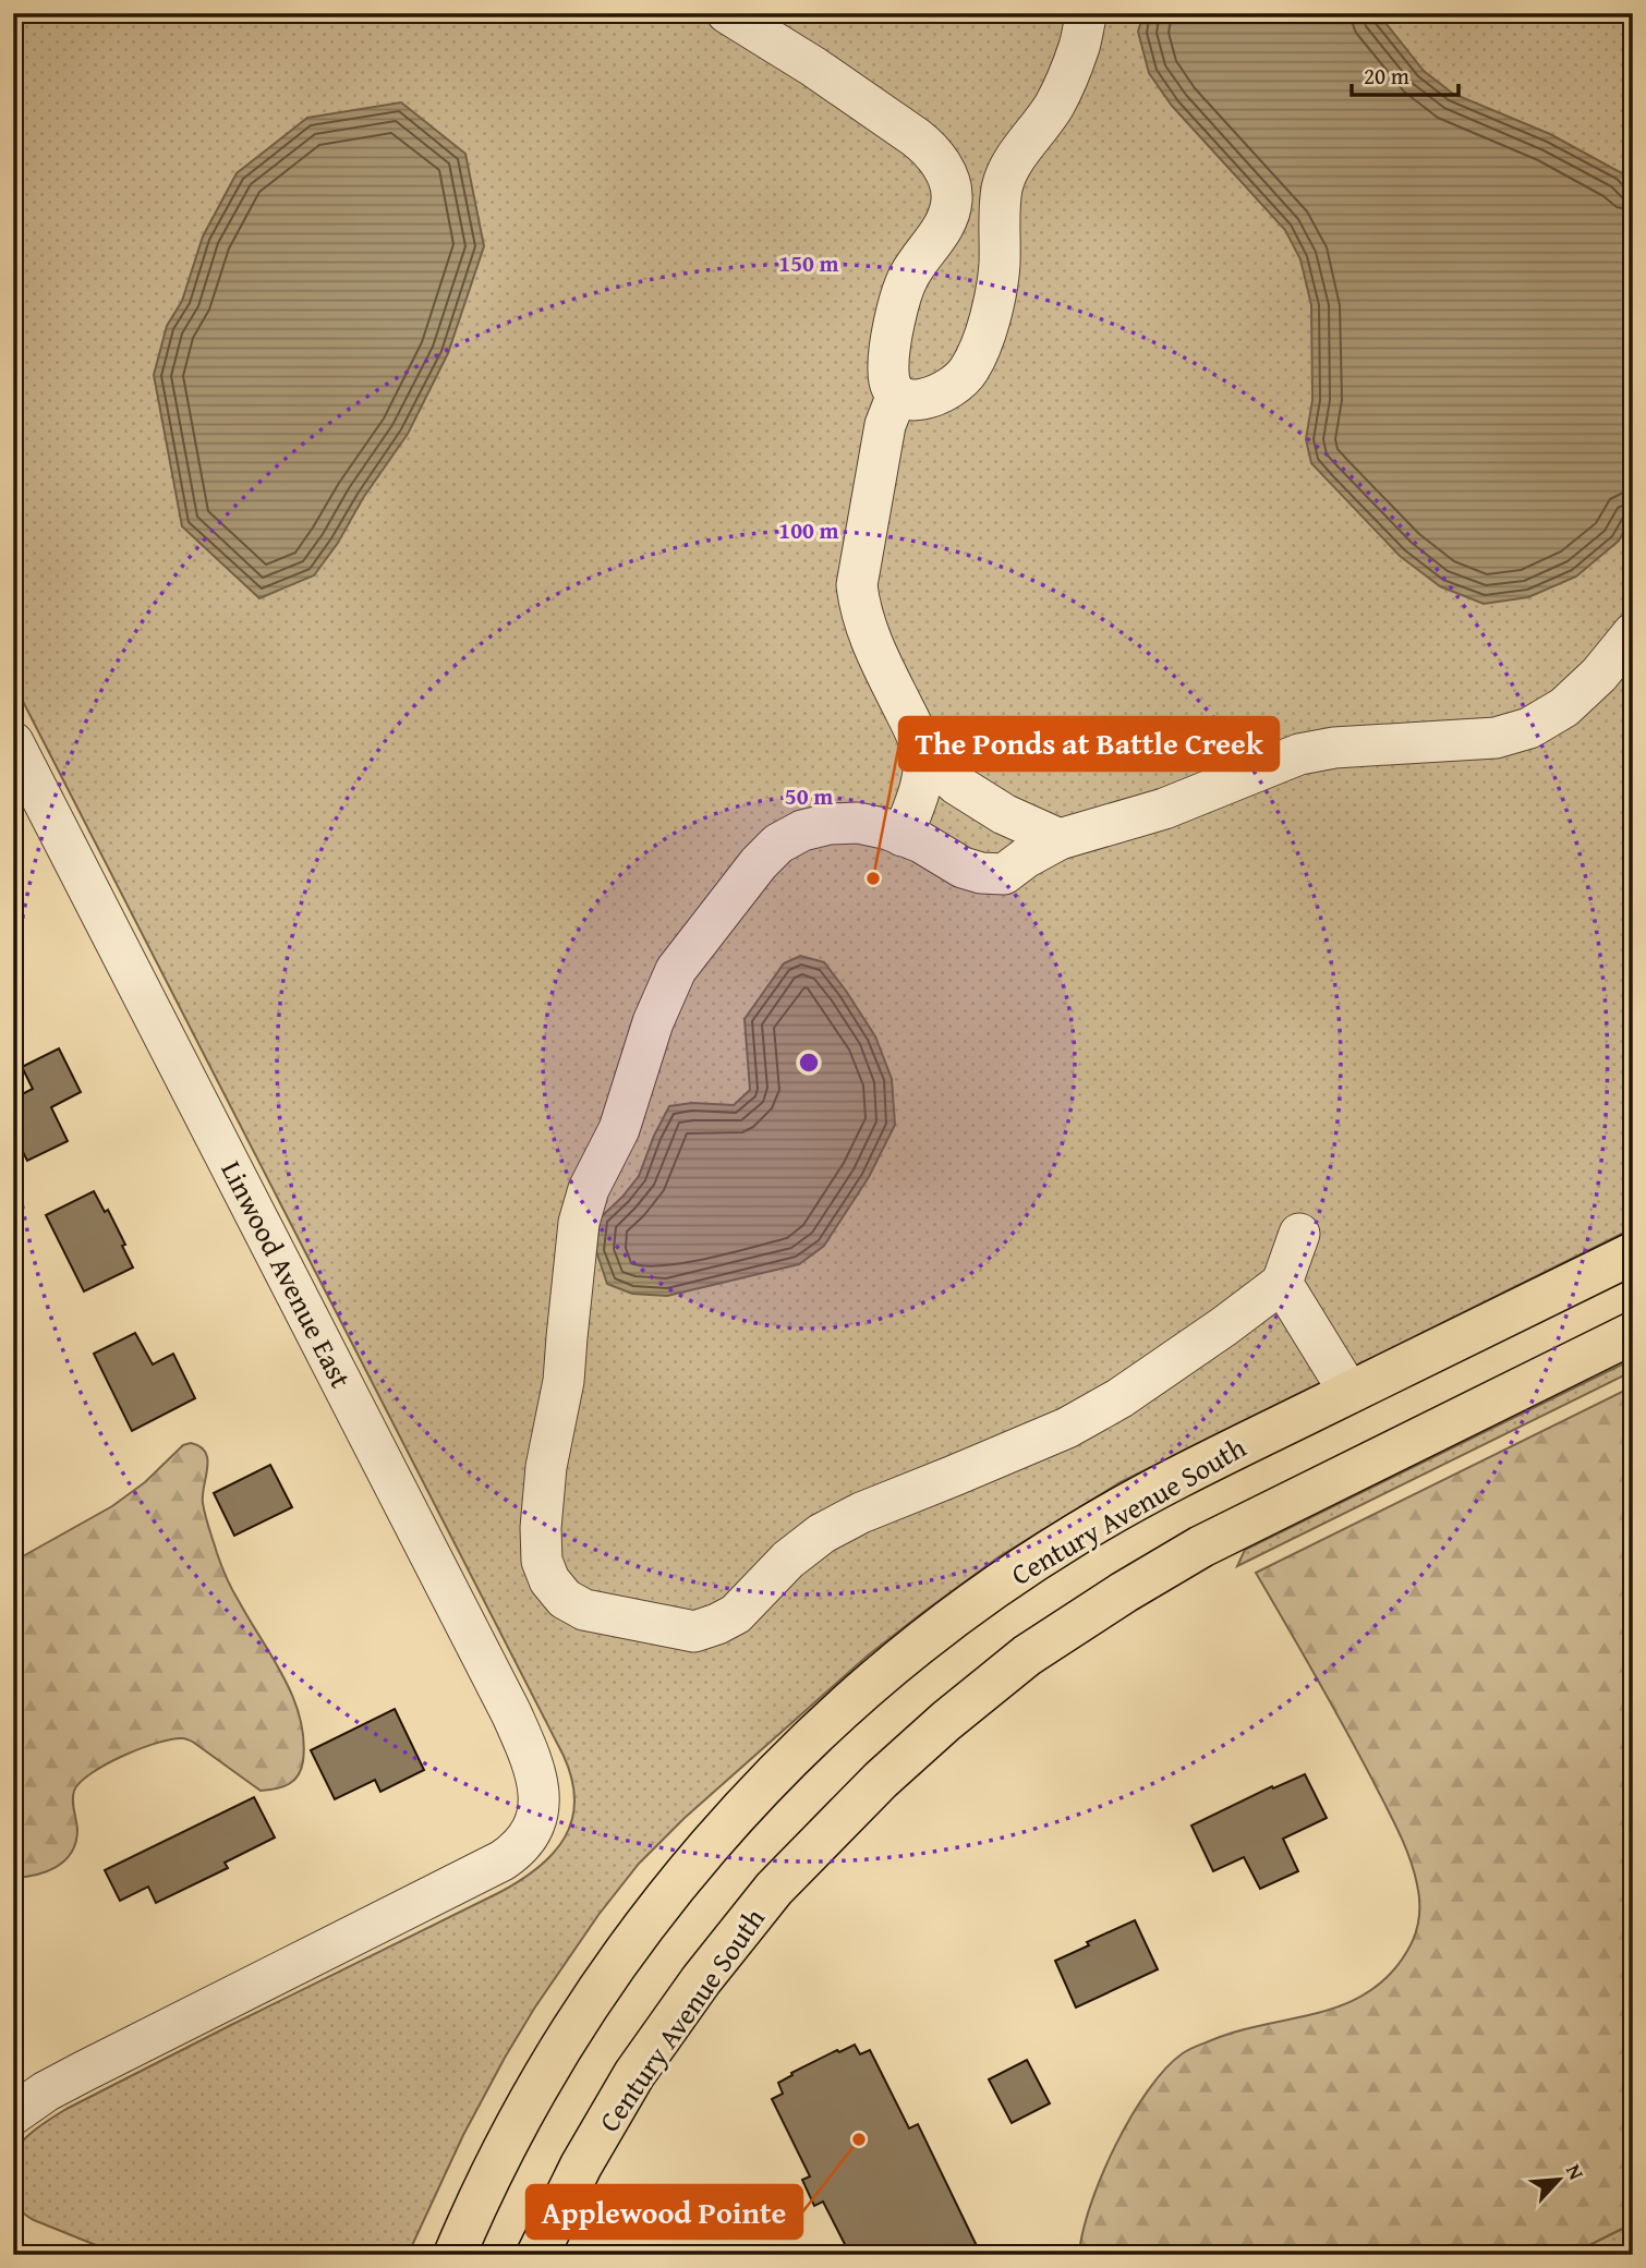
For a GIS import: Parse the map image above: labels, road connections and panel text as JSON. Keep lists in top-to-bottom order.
{
  "streets": {
    "main road": ["Century Avenue South"],
    "street": ["Linwood Avenue East"]
  },
  "places": ["The Ponds at Battle Creek", "Applewood Pointe"],
  "scale_bar": "20 m",
  "north": "top right",
  "rings": ["150 m", "100 m", "50 m"]
}
